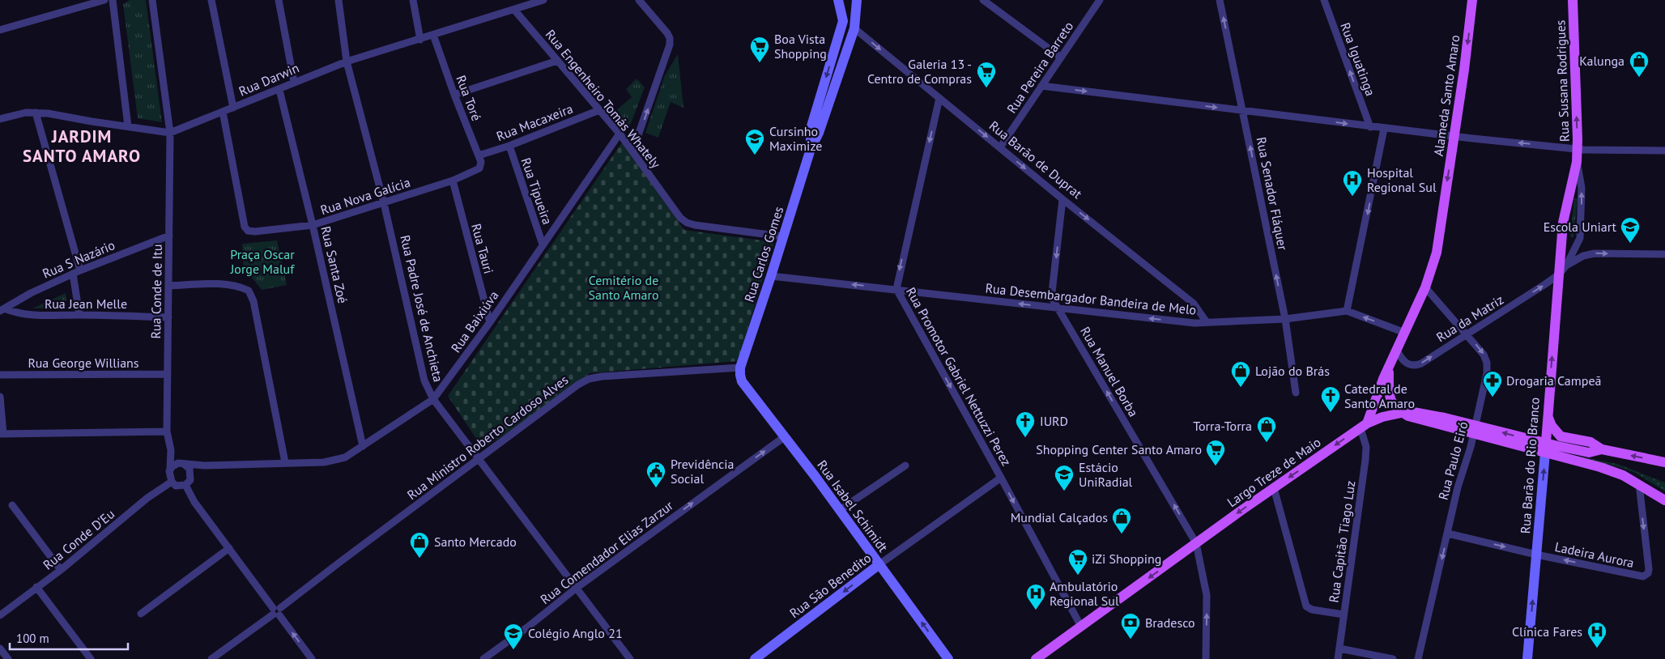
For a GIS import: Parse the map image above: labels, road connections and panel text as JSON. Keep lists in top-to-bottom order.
{
  "streets": {
    "main road": [
      "Rua Susana Rodrigues",
      "Alameda Santo Amaro",
      "Rua Barão do Rio Branco",
      "Largo Treze de Maio"
    ],
    "street": [
      "Rua Iguatinga",
      "Rua Pereira Barreto",
      "Rua Darwin",
      "Rua Toré",
      "Rua Engenheiro Tomás Whately",
      "Rua Macaxeira",
      "Rua Barão de Duprat",
      "Rua Tipueira",
      "Rua Senador Fláquer",
      "Rua Nova Galícia",
      "Rua Tauri",
      "Rua Carlos Gomes",
      "Rua S Nazário",
      "Rua Santa Zoé",
      "Rua Conde de Itu",
      "Rua Desembargador Bandeira de Melo",
      "Rua Jean Melle",
      "Rua Padre José de Anchieta",
      "Rua da Matriz",
      "Rua Baixiúva",
      "Rua George Willians",
      "Rua Manuel Borba",
      "Rua Promotor Gabriel Nettuzzi Perez",
      "Rua Ministro Roberto Cardoso Alves",
      "Rua Paulo Eiró",
      "Rua Isabel Schimidt",
      "Rua Conde D'Eu",
      "Rua Capitão Tiago Luz",
      "Rua Comendador Elias Zarzur",
      "Ladeira Aurora",
      "Rua São Benedito"
    ]
  },
  "crossings": [
    ["Rua Pereira Barreto", "Rua Barão de Duprat"],
    ["Rua Darwin", "Rua Toré"],
    ["Rua Darwin", "Rua Engenheiro Tomás Whately"],
    ["Rua Darwin", "Rua Nova Galícia"],
    ["Rua Darwin", "Rua Santa Zoé"],
    ["Rua Darwin", "Rua Conde de Itu"],
    ["Rua Darwin", "Rua Padre José de Anchieta"],
    ["Rua Susana Rodrigues", "Rua da Matriz"],
    ["Rua Susana Rodrigues", "Rua Barão do Rio Branco"],
    ["Alameda Santo Amaro", "Rua Desembargador Bandeira de Melo"],
    ["Alameda Santo Amaro", "Rua da Matriz"],
    ["Alameda Santo Amaro", "Rua Paulo Eiró"],
    ["Alameda Santo Amaro", "Largo Treze de Maio"],
    ["Alameda Santo Amaro", "Rua Capitão Tiago Luz"],
    ["Rua Toré", "Rua Macaxeira"],
    ["Rua Toré", "Rua Nova Galícia"],
    ["Rua Engenheiro Tomás Whately", "Rua Macaxeira"],
    ["Rua Engenheiro Tomás Whately", "Rua Carlos Gomes"],
    ["Rua Engenheiro Tomás Whately", "Rua Baixiúva"],
    ["Rua Macaxeira", "Rua Tipueira"],
    ["Rua Barão de Duprat", "Rua Carlos Gomes"],
    ["Rua Barão de Duprat", "Rua Desembargador Bandeira de Melo"],
    ["Rua Barão de Duprat", "Rua Manuel Borba"],
    ["Rua Barão de Duprat", "Rua Promotor Gabriel Nettuzzi Perez"],
    ["Rua Tipueira", "Rua Baixiúva"],
    ["Rua Senador Fláquer", "Rua Desembargador Bandeira de Melo"],
    ["Rua Nova Galícia", "Rua Tauri"],
    ["Rua Nova Galícia", "Rua Santa Zoé"],
    ["Rua Nova Galícia", "Rua Padre José de Anchieta"],
    ["Rua Tauri", "Rua Baixiúva"],
    ["Rua Carlos Gomes", "Rua Desembargador Bandeira de Melo"],
    ["Rua Carlos Gomes", "Rua Ministro Roberto Cardoso Alves"],
    ["Rua Carlos Gomes", "Rua Isabel Schimidt"],
    ["Rua S Nazário", "Rua Conde de Itu"],
    ["Rua S Nazário", "Rua Jean Melle"],
    ["Rua Santa Zoé", "Rua Baixiúva"],
    ["Rua Conde de Itu", "Rua Jean Melle"],
    ["Rua Conde de Itu", "Rua George Willians"],
    ["Rua Conde de Itu", "Rua Conde D'Eu"],
    ["Rua Desembargador Bandeira de Melo", "Rua Manuel Borba"],
    ["Rua Desembargador Bandeira de Melo", "Rua Promotor Gabriel Nettuzzi Perez"],
    ["Rua Padre José de Anchieta", "Rua Baixiúva"],
    ["Rua Padre José de Anchieta", "Rua Ministro Roberto Cardoso Alves"],
    ["Rua Padre José de Anchieta", "Rua Comendador Elias Zarzur"],
    ["Rua da Matriz", "Rua Paulo Eiró"],
    ["Rua da Matriz", "Rua Barão do Rio Branco"],
    ["Rua Manuel Borba", "Largo Treze de Maio"],
    ["Rua Promotor Gabriel Nettuzzi Perez", "Largo Treze de Maio"],
    ["Rua Promotor Gabriel Nettuzzi Perez", "Rua São Benedito"],
    ["Rua Ministro Roberto Cardoso Alves", "Rua Isabel Schimidt"],
    ["Rua Paulo Eiró", "Ladeira Aurora"],
    ["Rua Barão do Rio Branco", "Ladeira Aurora"],
    ["Largo Treze de Maio", "Rua Capitão Tiago Luz"],
    ["Rua Isabel Schimidt", "Rua Comendador Elias Zarzur"],
    ["Rua Isabel Schimidt", "Rua São Benedito"]
  ],
  "one_way": [
    "Rua Iguatinga",
    "Alameda Santo Amaro",
    "Rua Barão de Duprat",
    "Rua Senador Fláquer",
    "Rua Desembargador Bandeira de Melo",
    "Rua da Matriz",
    "Rua Promotor Gabriel Nettuzzi Perez",
    "Rua Paulo Eiró",
    "Rua Barão do Rio Branco",
    "Largo Treze de Maio",
    "Rua Comendador Elias Zarzur",
    "Rua São Benedito"
  ],
  "districts": ["JARDIM SANTO AMARO"],
  "parks": ["Praça Oscar Jorge Maluf", "Cemitério de Santo Amaro"],
  "places": {
    "supermarket": [
      "Boa Vista Shopping",
      "Galeria 13 - Centro de Compras",
      "Shopping Center Santo Amaro",
      "iZi Shopping"
    ],
    "shop": [
      "Kalunga",
      "Lojão do Brás",
      "Torra-Torra",
      "Mundial Calçados",
      "Santo Mercado"
    ],
    "school or university": [
      "Cursinho Maximize",
      "Escola Uniart",
      "Estácio UniRadial",
      "Colégio Anglo 21"
    ],
    "hospital": ["Hospital Regional Sul", "Ambulatório Regional Sul", "Clínica Fares"],
    "pharmacy": ["Drogaria Campeã"],
    "church": ["Catedral de Santo Amaro", "IURD"],
    "public building": ["Previdência Social"],
    "bank": ["Bradesco"]
  },
  "scale_bar": "100 m"
}
